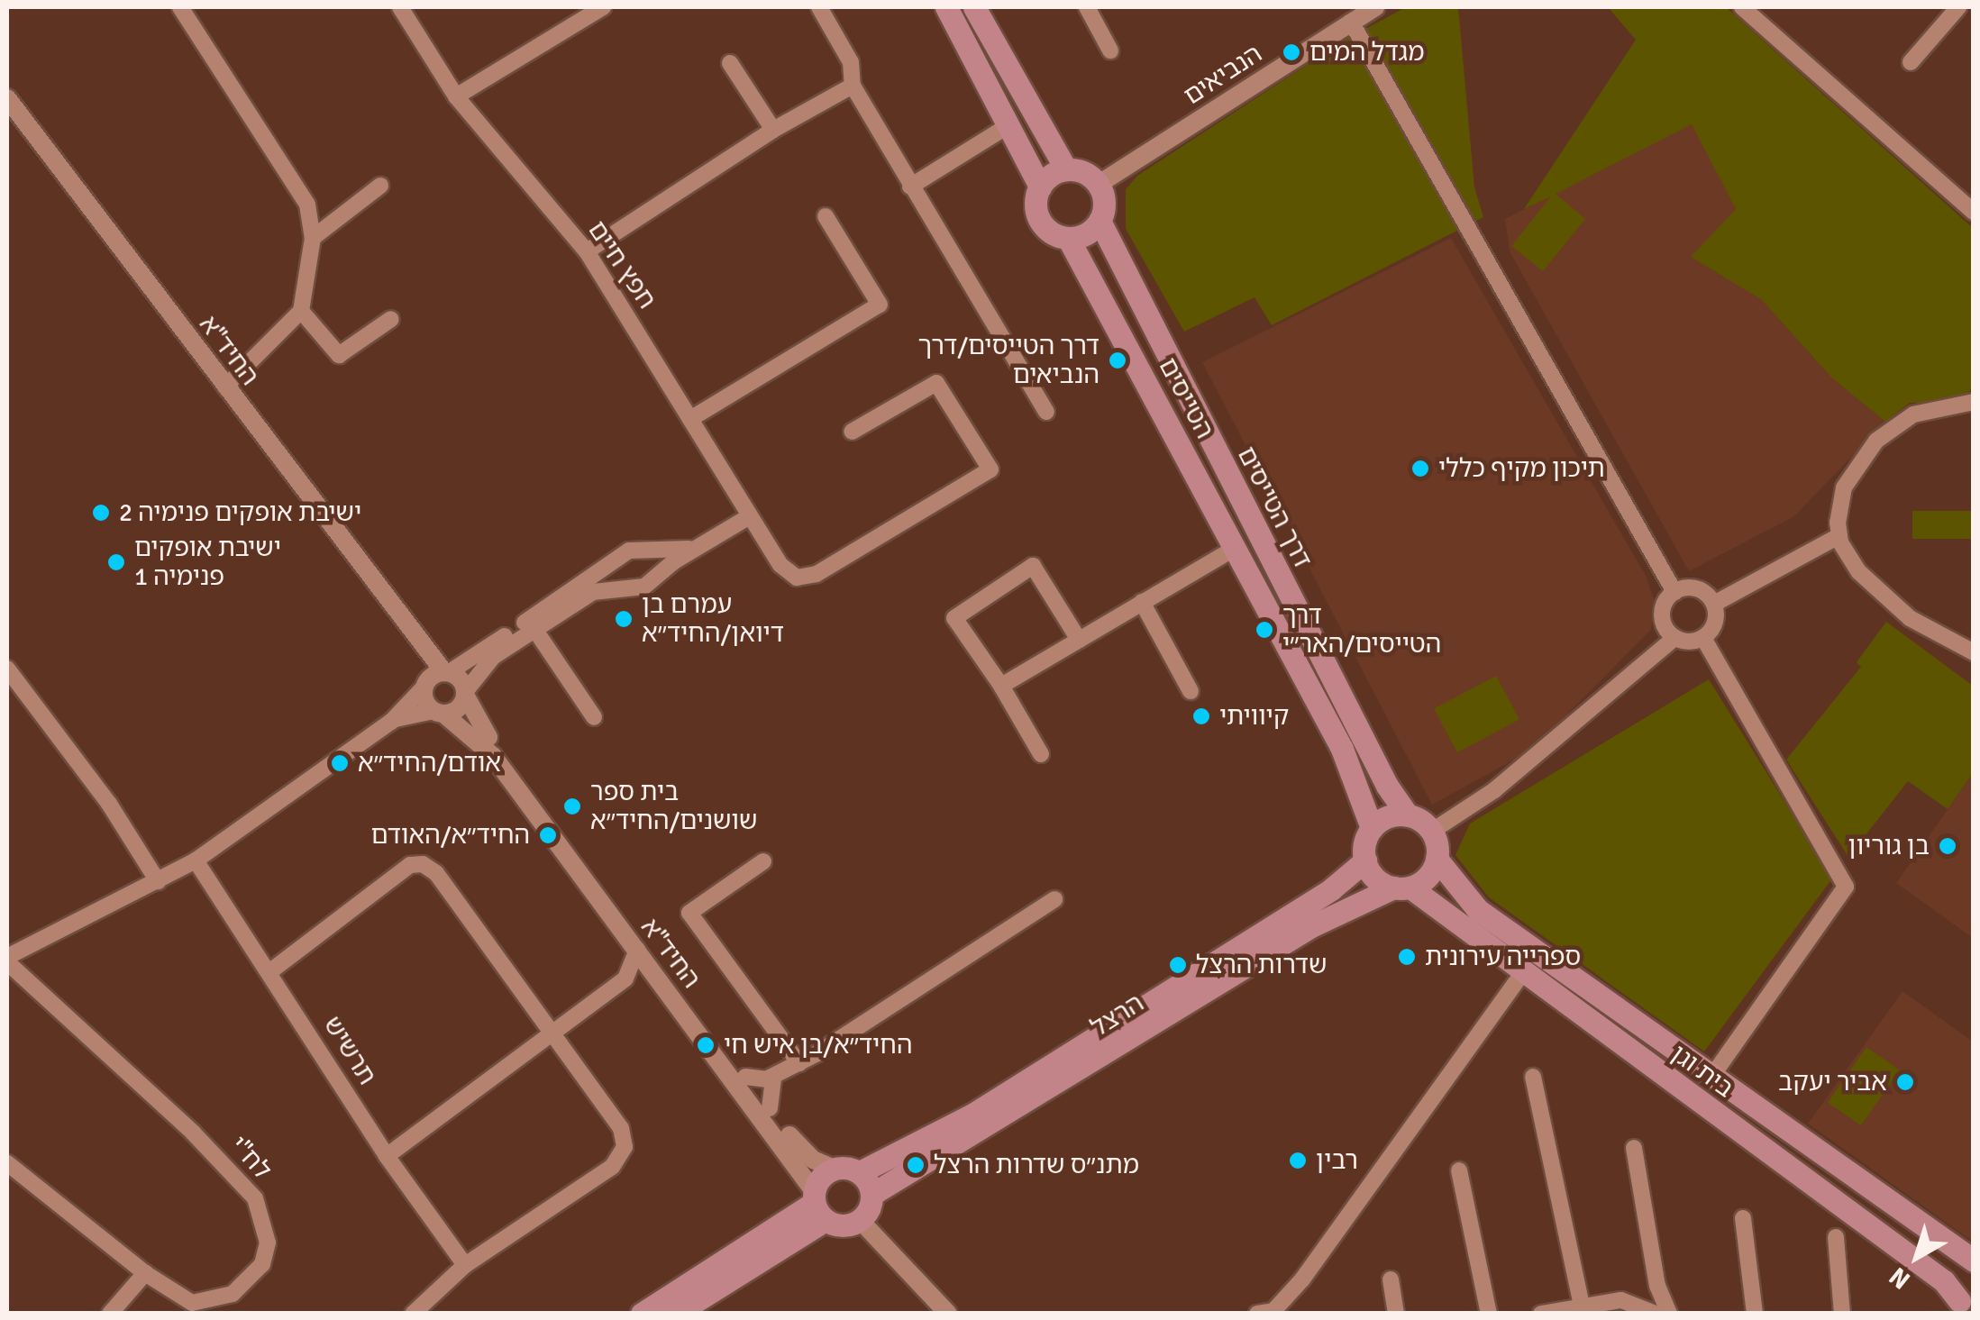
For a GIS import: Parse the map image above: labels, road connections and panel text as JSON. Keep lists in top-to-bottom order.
{
  "streets": {
    "main road": [
      "הטייסים",
      "דרך הטייסים",
      "הרצל",
      "בית וגן"
    ],
    "street": [
      "הנביאים",
      "חפץ חיים",
      "החיד\"א",
      "תרשיש",
      "לח\"י"
    ]
  },
  "crossings": [
    ["הנביאים", "הטייסים"],
    ["הנביאים", "דרך הטייסים"],
    ["החיד\"א", "הרצל"],
    ["הטייסים", "דרך הטייסים"],
    ["הטייסים", "הרצל"],
    ["הטייסים", "בית וגן"],
    ["דרך הטייסים", "הרצל"],
    ["דרך הטייסים", "בית וגן"],
    ["הרצל", "בית וגן"]
  ],
  "places": [
    "מגדל המים",
    "דרך הטייסים/דרך הנביאים",
    "תיכון מקיף כללי",
    "ישיבת אופקים פנימיה 2",
    "ישיבת אופקים פנימיה 1",
    "עמרם בן דיואן/החיד״א",
    "דרך הטייסים/האר״י",
    "קיוויתי",
    "אודם/החיד״א",
    "בית ספר שושנים/החיד״א",
    "החיד״א/האודם",
    "בן גוריון",
    "ספרייה עירונית",
    "שדרות הרצל",
    "החיד״א/בן איש חי",
    "אביר יעקב",
    "רבין",
    "מתנ״ס שדרות הרצל"
  ],
  "north": "bottom left"
}
